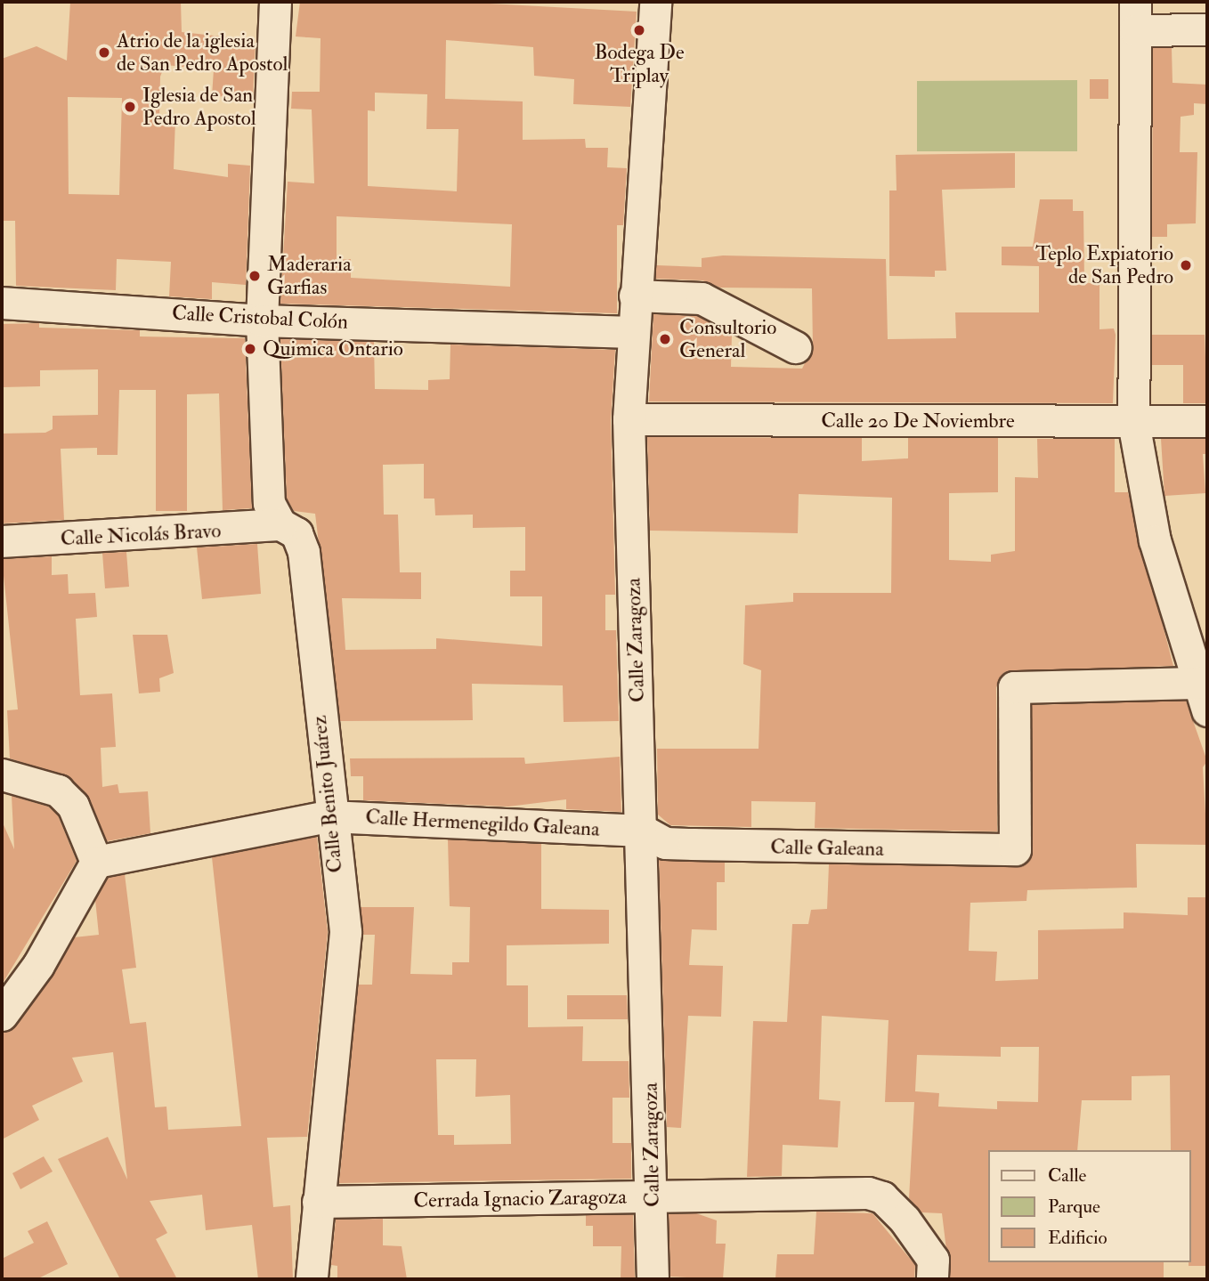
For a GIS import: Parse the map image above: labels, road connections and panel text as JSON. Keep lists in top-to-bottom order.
{
  "streets": {
    "street": [
      "Calle Cristobal Colón",
      "Calle 20 De Noviembre",
      "Calle Nicolás Bravo",
      "Calle Zaragoza",
      "Calle Benito Juárez",
      "Calle Hermenegildo Galeana",
      "Calle Galeana",
      "Cerrada Ignacio Zaragoza"
    ]
  },
  "crossings": [
    ["Calle Cristobal Colón", "Calle Zaragoza"],
    ["Calle Cristobal Colón", "Calle Benito Juárez"],
    ["Calle 20 De Noviembre", "Calle Zaragoza"],
    ["Calle Nicolás Bravo", "Calle Benito Juárez"],
    ["Calle Zaragoza", "Calle Hermenegildo Galeana"],
    ["Calle Zaragoza", "Calle Galeana"],
    ["Calle Zaragoza", "Cerrada Ignacio Zaragoza"],
    ["Calle Benito Juárez", "Calle Hermenegildo Galeana"],
    ["Calle Benito Juárez", "Cerrada Ignacio Zaragoza"],
    ["Calle Hermenegildo Galeana", "Calle Galeana"]
  ],
  "places": [
    "Bodega De Triplay",
    "Atrio de la iglesia de San Pedro Apostol",
    "Iglesia de San Pedro Apostol",
    "Teplo Expiatorio de San Pedro",
    "Maderaria Garfias",
    "Consultorio General",
    "Quimica Ontario"
  ],
  "legend": ["Calle", "Parque", "Edificio"]
}
